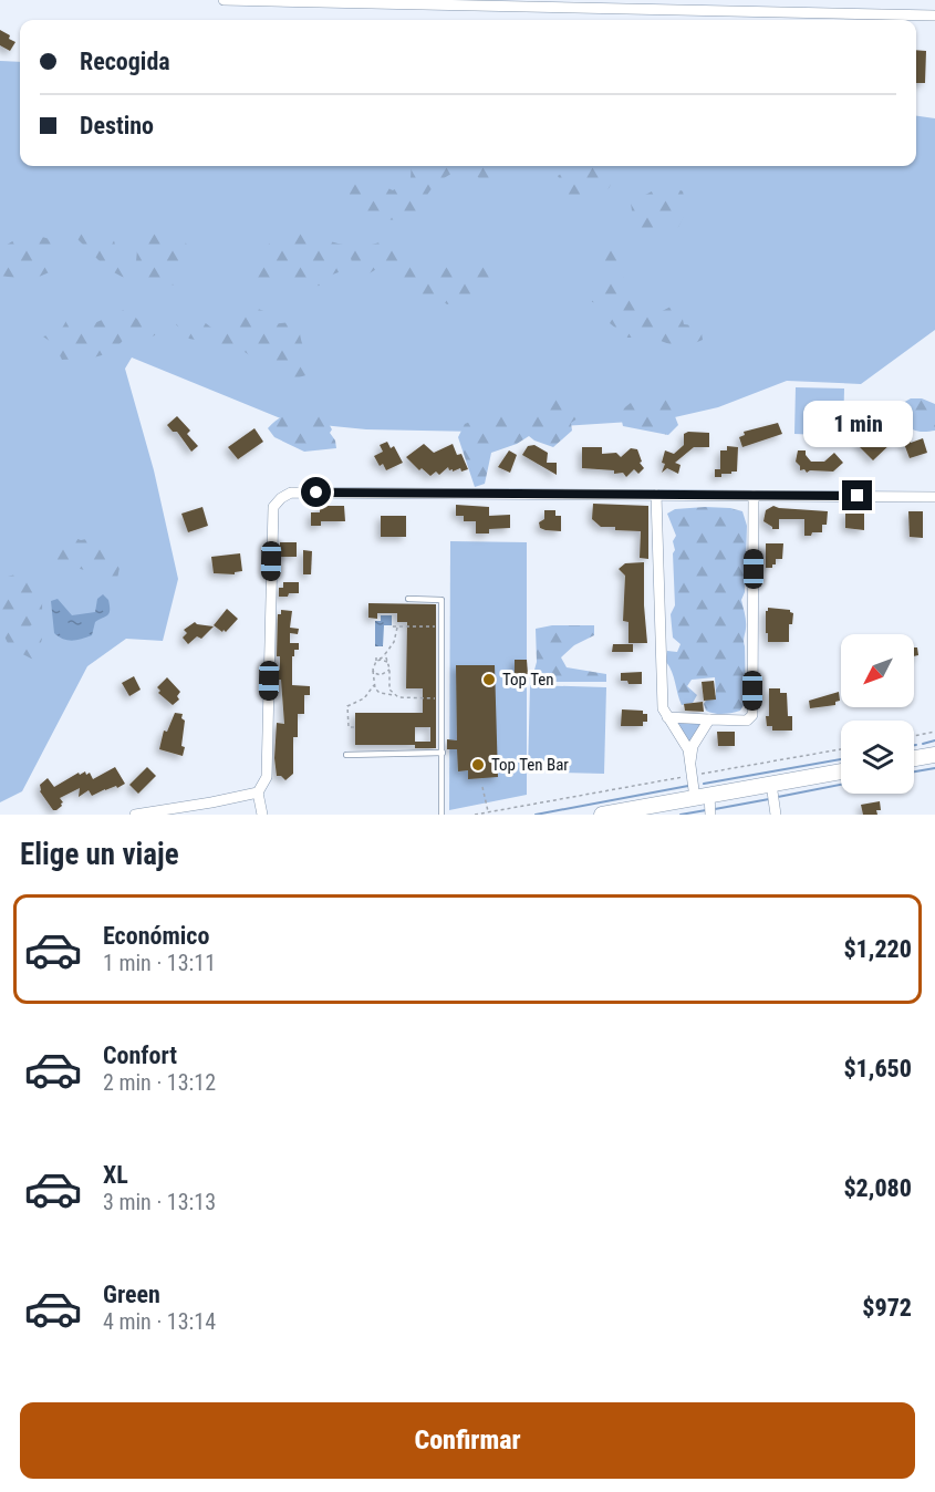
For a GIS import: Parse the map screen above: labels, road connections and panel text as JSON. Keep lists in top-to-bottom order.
{
  "places": ["Top Ten", "Top Ten Bar"],
  "north": "bottom left",
  "page": {
    "banner": ["Recogida", "Destino"],
    "bubble": "1 min",
    "heading": "Elige un viaje",
    "list": [
      {
        "name": "Económico",
        "note": "1 min · 13:11",
        "value": "$1,220"
      },
      {
        "name": "Confort",
        "note": "2 min · 13:12",
        "value": "$1,650"
      },
      {
        "name": "XL",
        "note": "3 min · 13:13",
        "value": "$2,080"
      },
      {
        "name": "Green",
        "note": "4 min · 13:14",
        "value": "$972"
      }
    ],
    "buttons": "Confirmar"
  }
}
